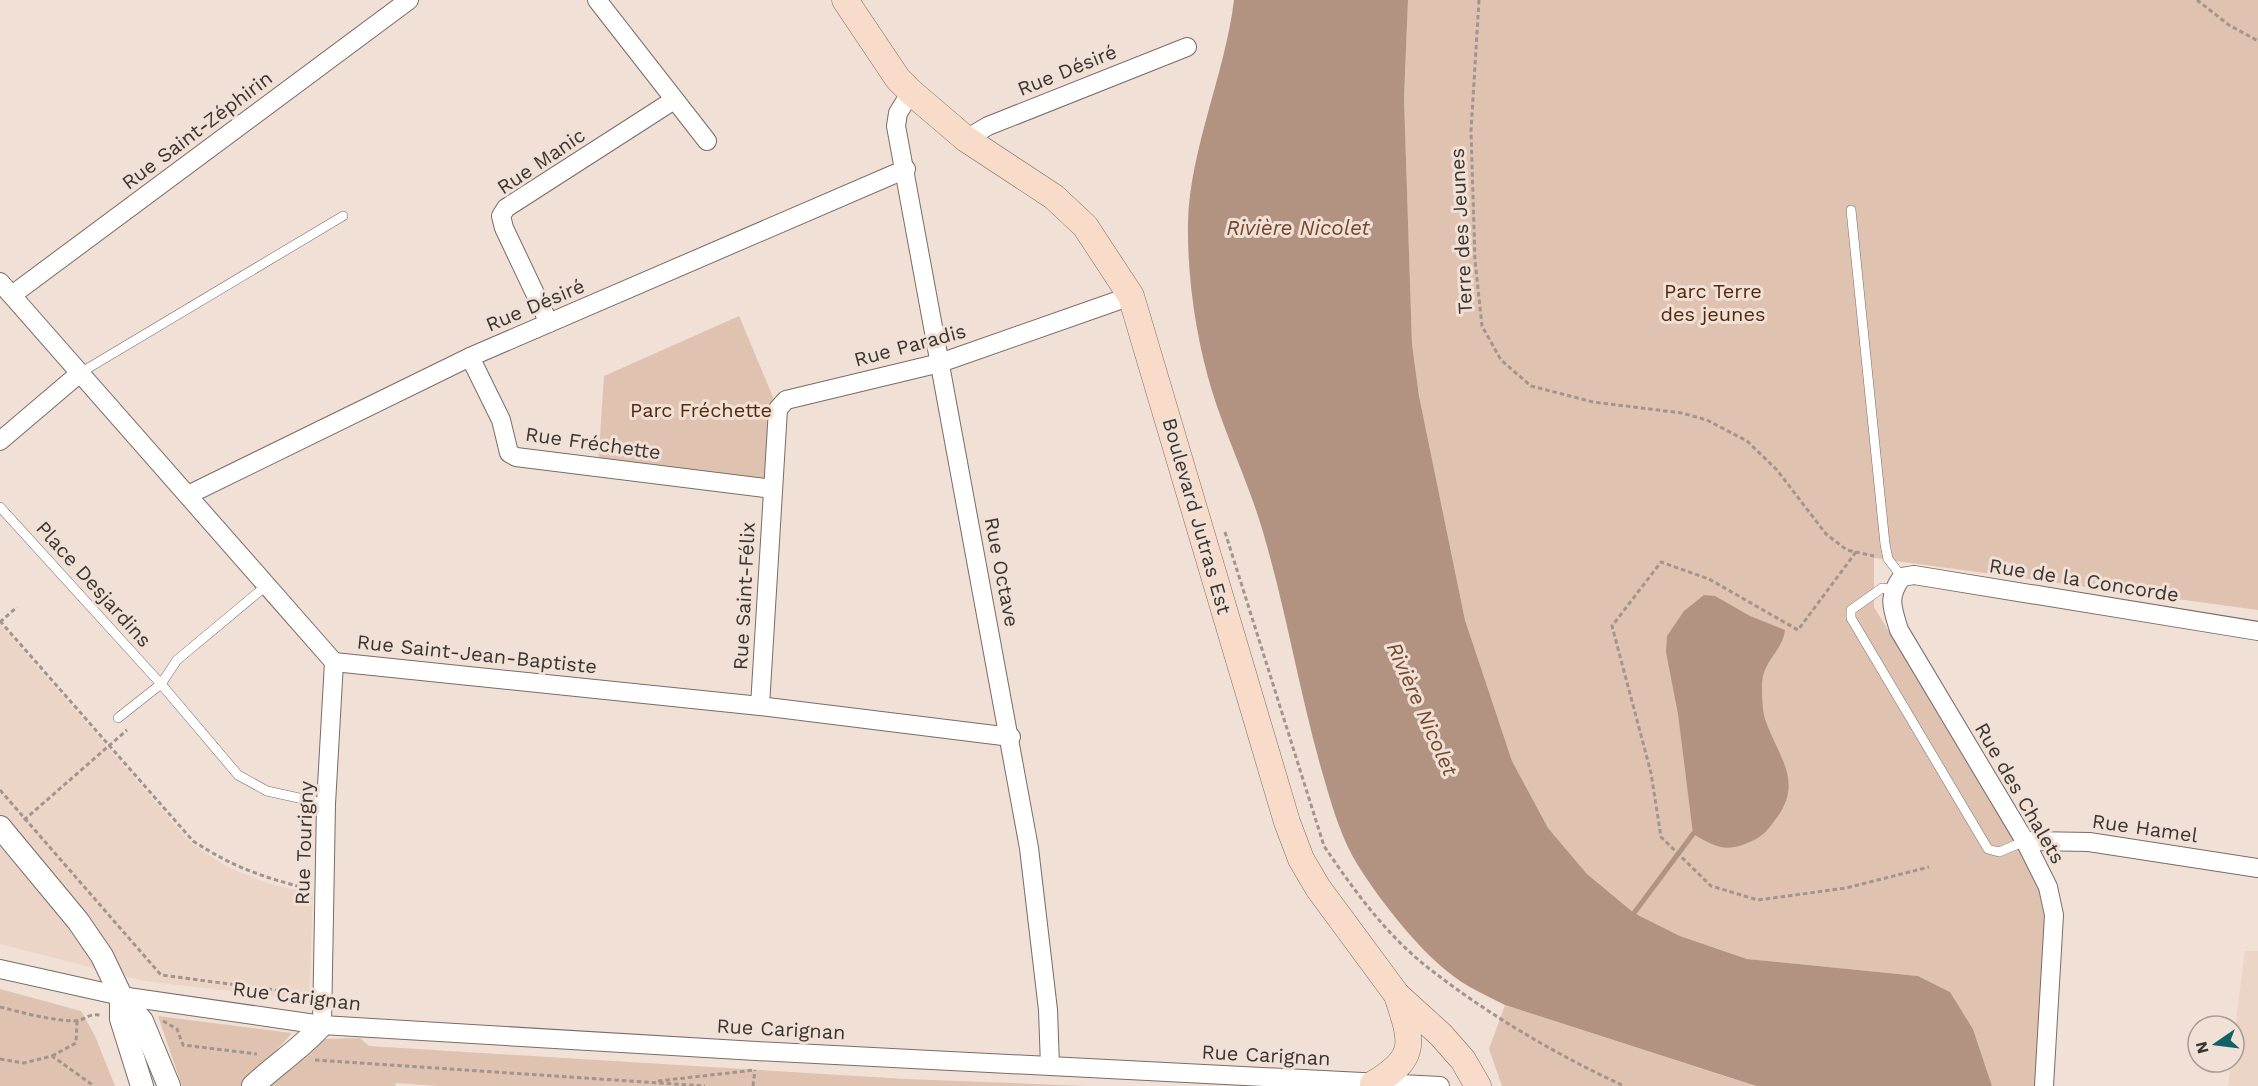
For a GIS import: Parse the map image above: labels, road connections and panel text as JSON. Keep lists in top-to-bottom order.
{
  "streets": {
    "main road": ["Boulevard Jutras Est"],
    "street": [
      "Rue Désiré",
      "Rue Saint-Zéphirin",
      "Rue Manic",
      "Rue Paradis",
      "Rue Fréchette",
      "Rue Octave",
      "Rue de la Concorde",
      "Rue Saint-Félix",
      "Rue Saint-Jean-Baptiste",
      "Rue des Chalets",
      "Rue Hamel",
      "Rue Tourigny",
      "Rue Carignan"
    ],
    "lane": ["Place Desjardins"],
    "path": ["Terre des Jeunes"]
  },
  "crossings": [
    ["Rue Désiré", "Rue Manic"],
    ["Rue Désiré", "Rue Fréchette"],
    ["Rue Désiré", "Boulevard Jutras Est"],
    ["Rue Désiré", "Rue Octave"],
    ["Rue Désiré", "Rue Saint-Jean-Baptiste"],
    ["Rue Saint-Zéphirin", "Rue Saint-Jean-Baptiste"],
    ["Rue Paradis", "Rue Fréchette"],
    ["Rue Paradis", "Boulevard Jutras Est"],
    ["Rue Paradis", "Rue Octave"],
    ["Rue Paradis", "Rue Saint-Félix"],
    ["Rue Fréchette", "Rue Saint-Félix"],
    ["Boulevard Jutras Est", "Rue Octave"],
    ["Rue Octave", "Rue Saint-Jean-Baptiste"],
    ["Rue Octave", "Rue Carignan"],
    ["Rue de la Concorde", "Rue des Chalets"],
    ["Place Desjardins", "Rue Tourigny"],
    ["Rue Saint-Félix", "Rue Saint-Jean-Baptiste"],
    ["Rue Saint-Jean-Baptiste", "Rue Tourigny"],
    ["Rue des Chalets", "Rue Hamel"],
    ["Rue Tourigny", "Rue Carignan"]
  ],
  "water": ["Rivière Nicolet"],
  "parks": ["Parc Terre des jeunes", "Parc Fréchette"],
  "north": "left"
}
